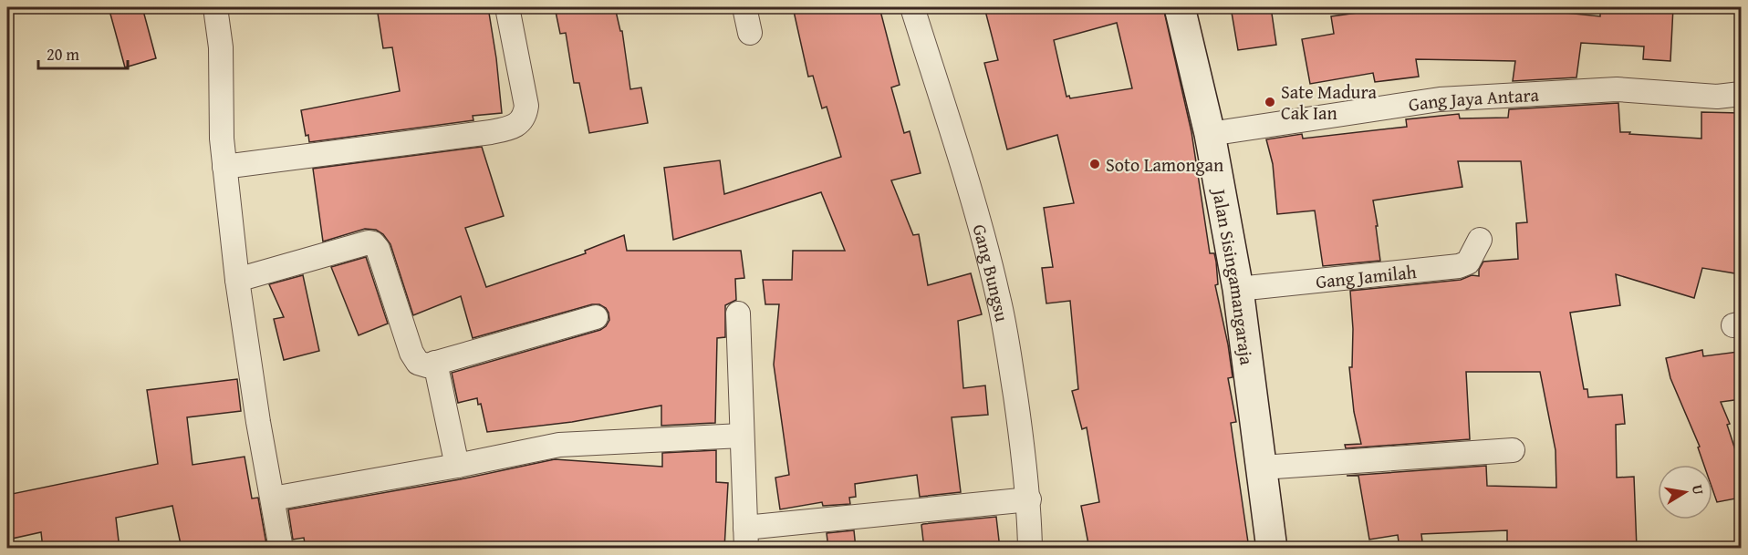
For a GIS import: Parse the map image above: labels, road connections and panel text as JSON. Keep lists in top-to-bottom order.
{
  "streets": {
    "main road": ["Jalan Sisingamangaraja"],
    "street": ["Gang Jaya Antara", "Gang Bungsu", "Gang Jamilah"]
  },
  "crossings": [
    ["Gang Jaya Antara", "Jalan Sisingamangaraja"],
    ["Jalan Sisingamangaraja", "Gang Jamilah"]
  ],
  "places": ["Sate Madura Cak Ian", "Soto Lamongan"],
  "scale_bar": "20 m",
  "north": "right"
}
